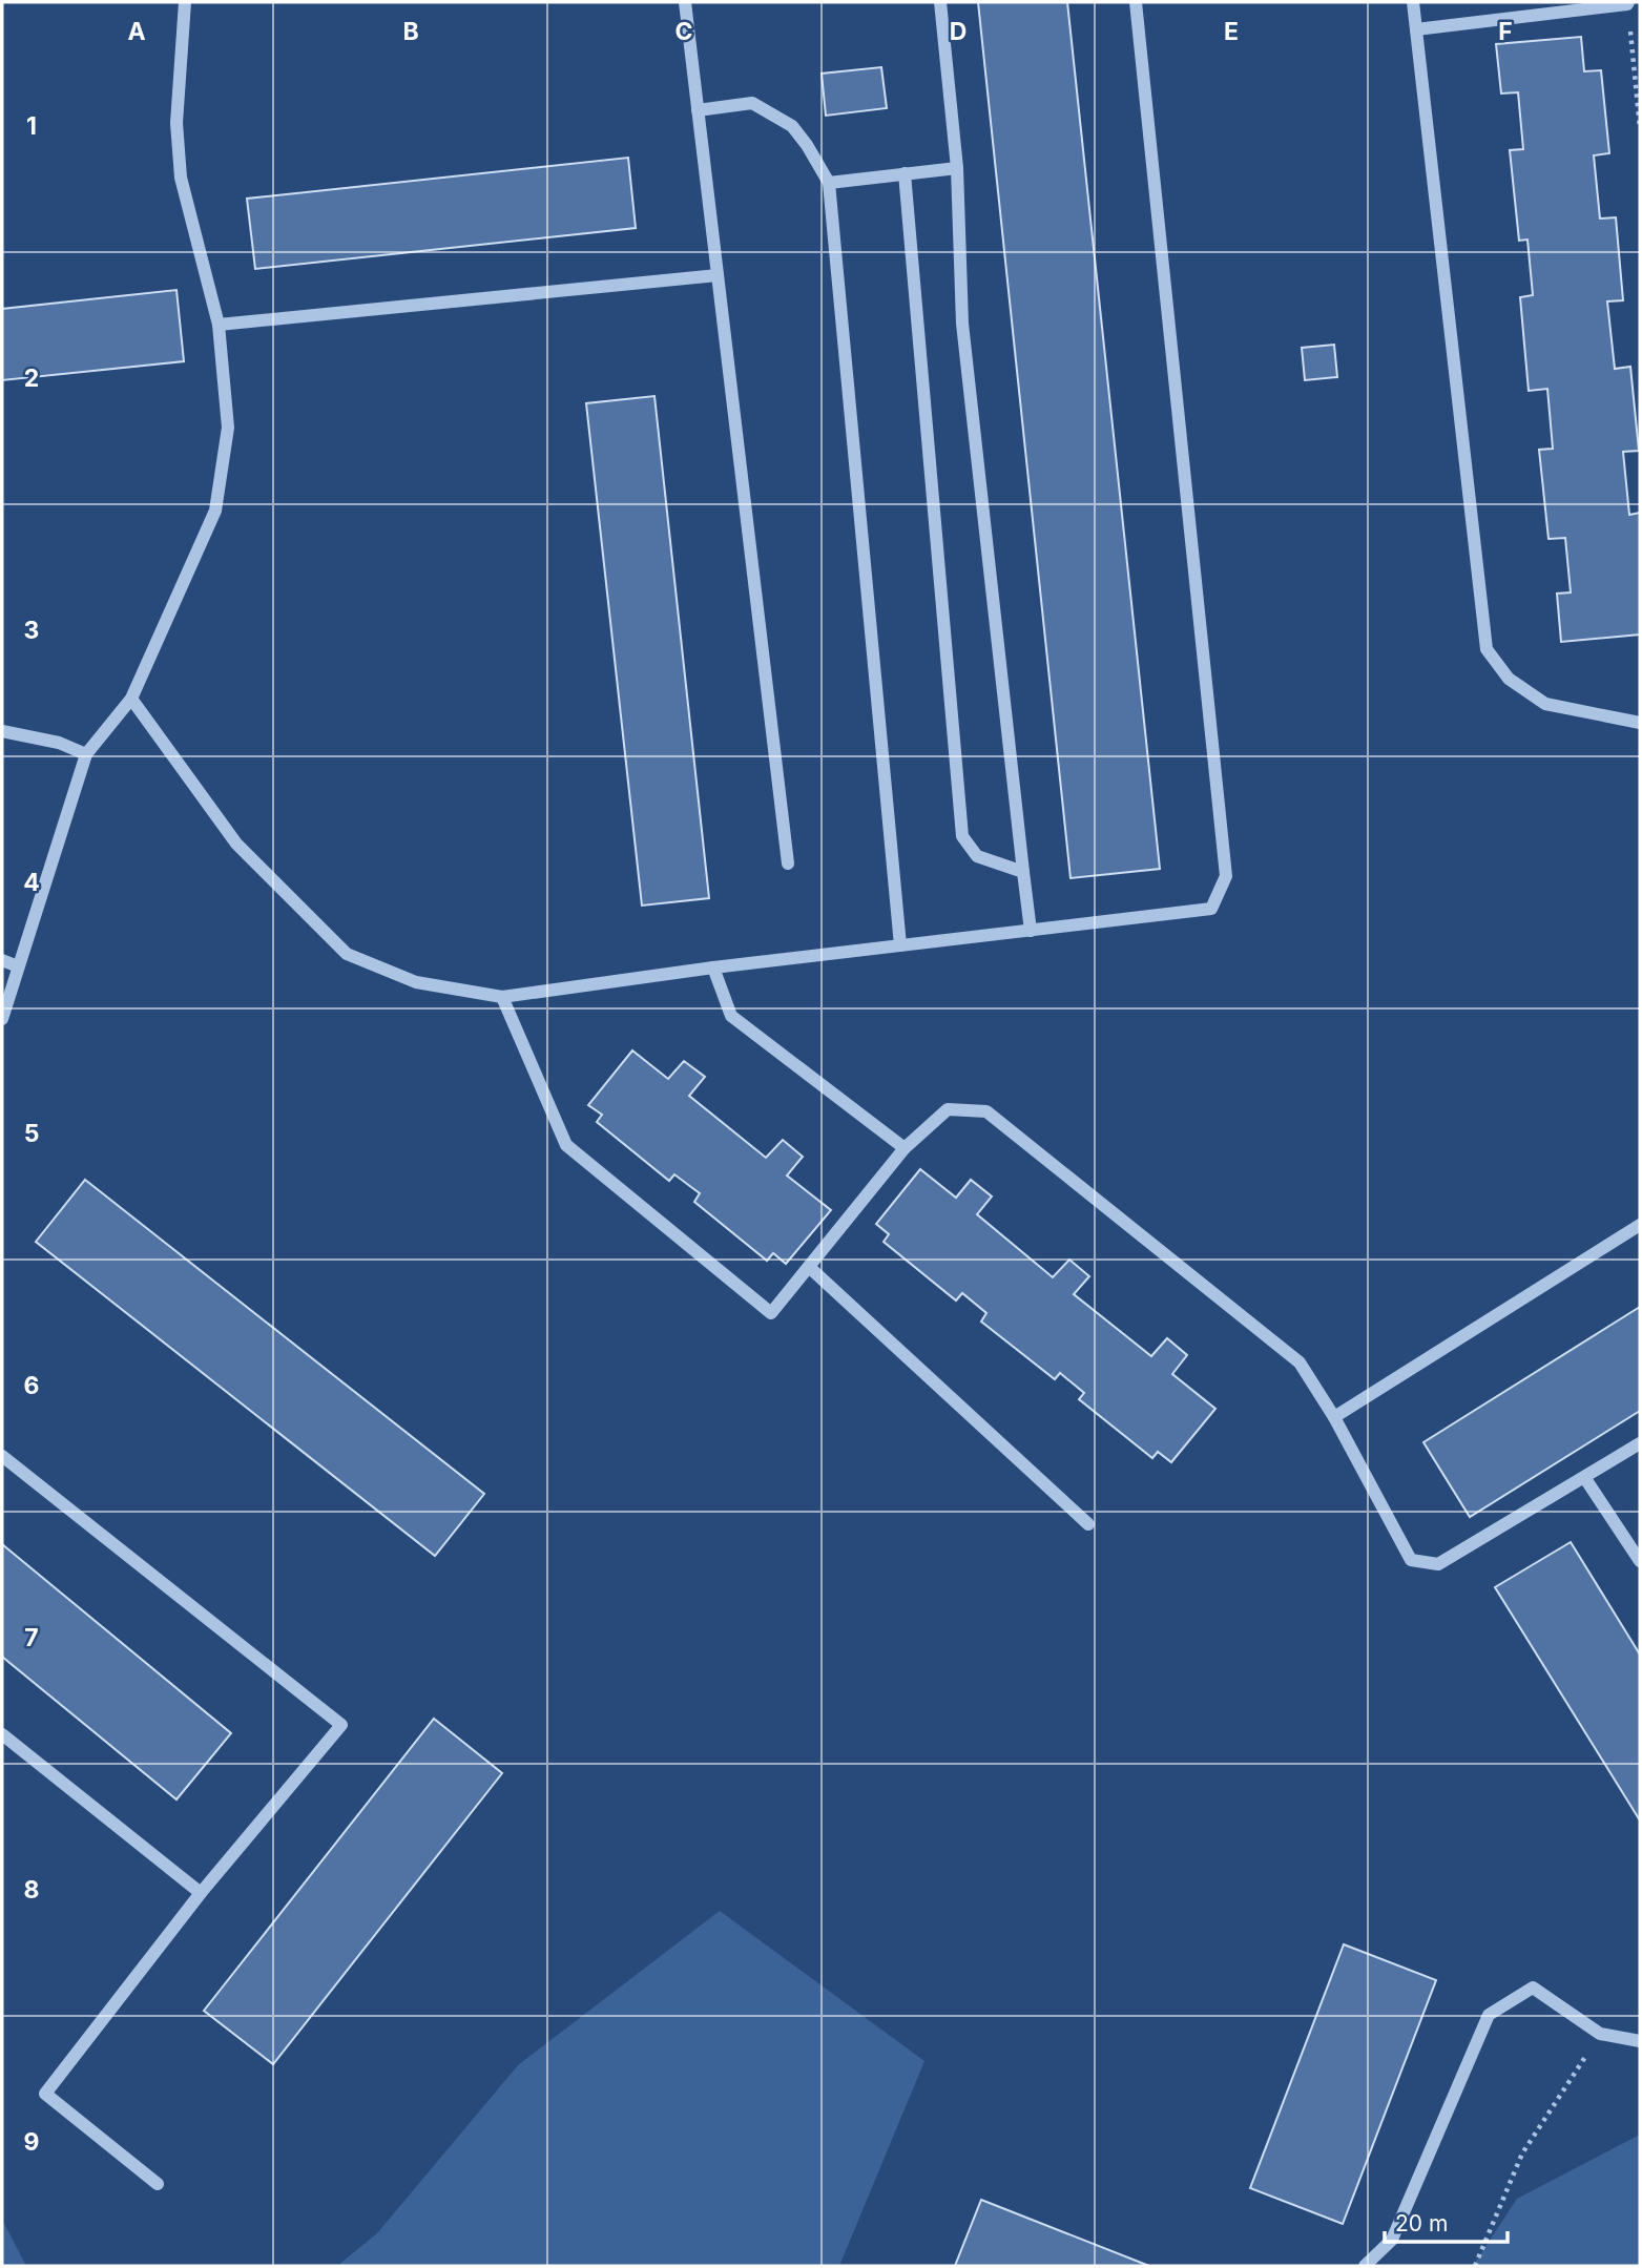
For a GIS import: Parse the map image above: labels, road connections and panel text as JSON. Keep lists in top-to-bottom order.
{
  "scale_bar": "20 m",
  "grid": {
    "columns": [
      "A",
      "B",
      "C",
      "D",
      "E",
      "F"
    ],
    "rows": [
      "1",
      "2",
      "3",
      "4",
      "5",
      "6",
      "7",
      "8",
      "9"
    ]
  }
}
